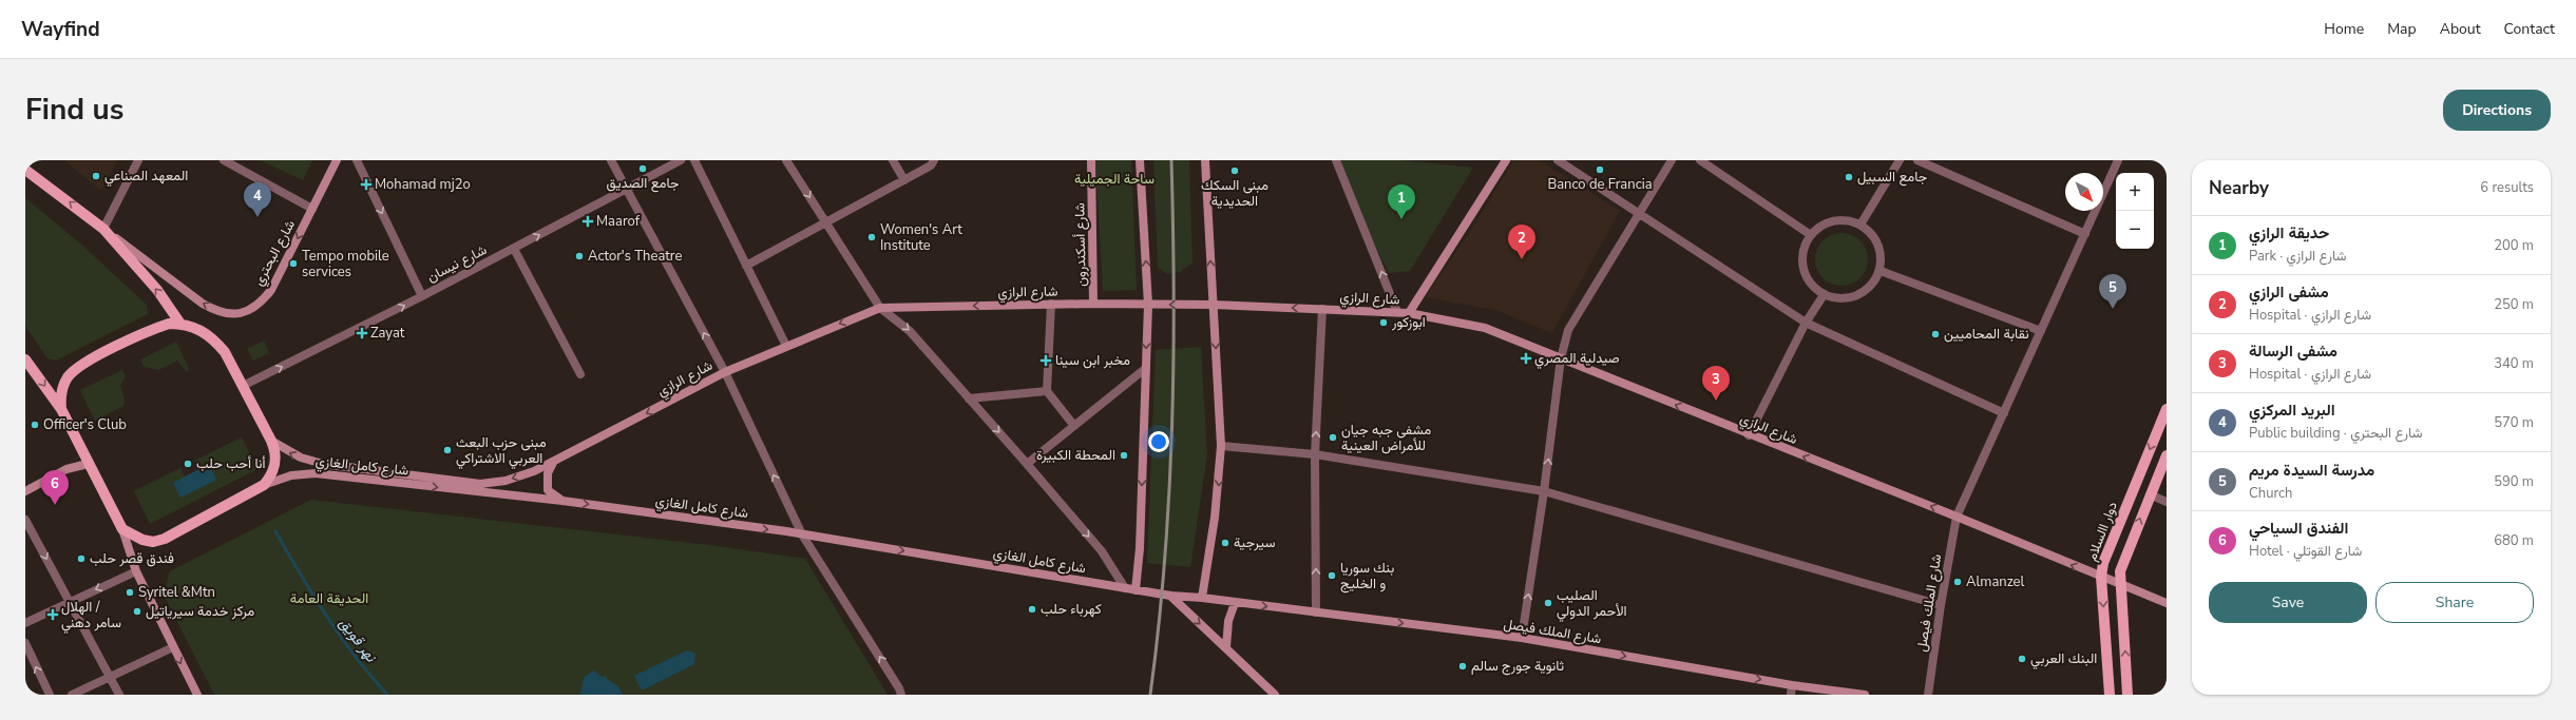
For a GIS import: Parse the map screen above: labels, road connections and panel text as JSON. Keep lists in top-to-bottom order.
{
  "streets": {
    "main road": [
      "شارع أسكندرون",
      "شارع البحتري",
      "شارع الرازي",
      "شارع كامل الغازي",
      "دوار االسلام",
      "شارع الملك فيصل"
    ],
    "street": ["شارع نيسان"]
  },
  "crossings": [
    ["شارع أسكندرون", "شارع الرازي"],
    ["شارع الرازي", "شارع كامل الغازي"],
    ["شارع الرازي", "دوار االسلام"],
    ["شارع الرازي", "شارع الملك فيصل"],
    ["شارع كامل الغازي", "شارع الملك فيصل"]
  ],
  "one_way": ["شارع نيسان", "شارع الرازي", "شارع الملك فيصل"],
  "water": ["نهر قويق"],
  "parks": ["ساحة الجميلية", "الحديقة العامة"],
  "places": {
    "other": [
      "جامع الصديق",
      "Banco de Francia",
      "مبنى السكك الحديدية",
      "المعهد الصناعي",
      "جامع السبيل",
      "Women's Art Institute",
      "Actor's Theatre",
      "Tempo mobile services",
      "ابوزكور",
      "نقابة المحاميين",
      "Officer's Club",
      "مشفى جبه جيان للأمراض العينية",
      "مبنى حزب البعث العربي الاشتراكي",
      "المحطة الكبيرة",
      "أنا أحب حلب",
      "سيرجية",
      "فندق قصر حلب",
      "بنك سوريا و الخليج",
      "Almanzel",
      "Syritel &Mtn",
      "الصليب الأحمر الدولي",
      "كهرباء حلب",
      "مركز خدمة سيرياتيل",
      "البنك العربي",
      "ثانوية جورج سالم"
    ],
    "health": [
      "Mohamad mj2o",
      "Maarof",
      "Zayat",
      "صيدلية المصري",
      "مخبر ابن سينا",
      "الهلال / سامر دهني"
    ]
  },
  "north": "bottom right",
  "page": {
    "header": "Wayfind",
    "nav": [
      "Home",
      "Map",
      "About",
      "Contact"
    ],
    "title": "Find us",
    "buttons": [
      "Directions",
      ["Save", "Share"]
    ],
    "heading": ["Nearby", "6 results"],
    "map_buttons": ["+", "−"],
    "pins": [
      "4",
      "1",
      "2",
      "5",
      "3",
      "6"
    ],
    "list": [
      {
        "mark": "1",
        "name": "حديقة الرازي",
        "note": "Park · شارع الرازي",
        "value": "200 m"
      },
      {
        "mark": "2",
        "name": "مشفى الرازي",
        "note": "Hospital · شارع الرازي",
        "value": "250 m"
      },
      {
        "mark": "3",
        "name": "مشفى الرسالة",
        "note": "Hospital · شارع الرازي",
        "value": "340 m"
      },
      {
        "mark": "4",
        "name": "البريد المركزي",
        "note": "Public building · شارع البحتري",
        "value": "570 m"
      },
      {
        "mark": "5",
        "name": "مدرسة السيدة مريم",
        "note": "Church",
        "value": "590 m"
      },
      {
        "mark": "6",
        "name": "الفندق السياحي",
        "note": "Hotel · شارع القوتلي",
        "value": "680 m"
      }
    ]
  }
}
